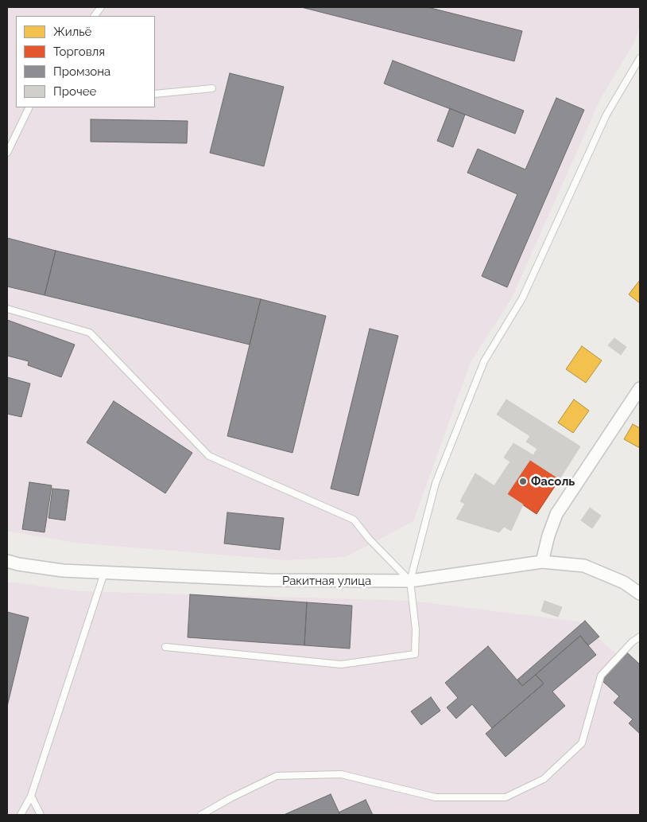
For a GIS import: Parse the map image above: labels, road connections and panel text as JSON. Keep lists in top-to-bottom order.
{
  "streets": {
    "street": ["Ракитная улица"]
  },
  "places": ["Фасоль"],
  "legend": [
    "Жильё",
    "Торговля",
    "Промзона",
    "Прочее"
  ]
}
